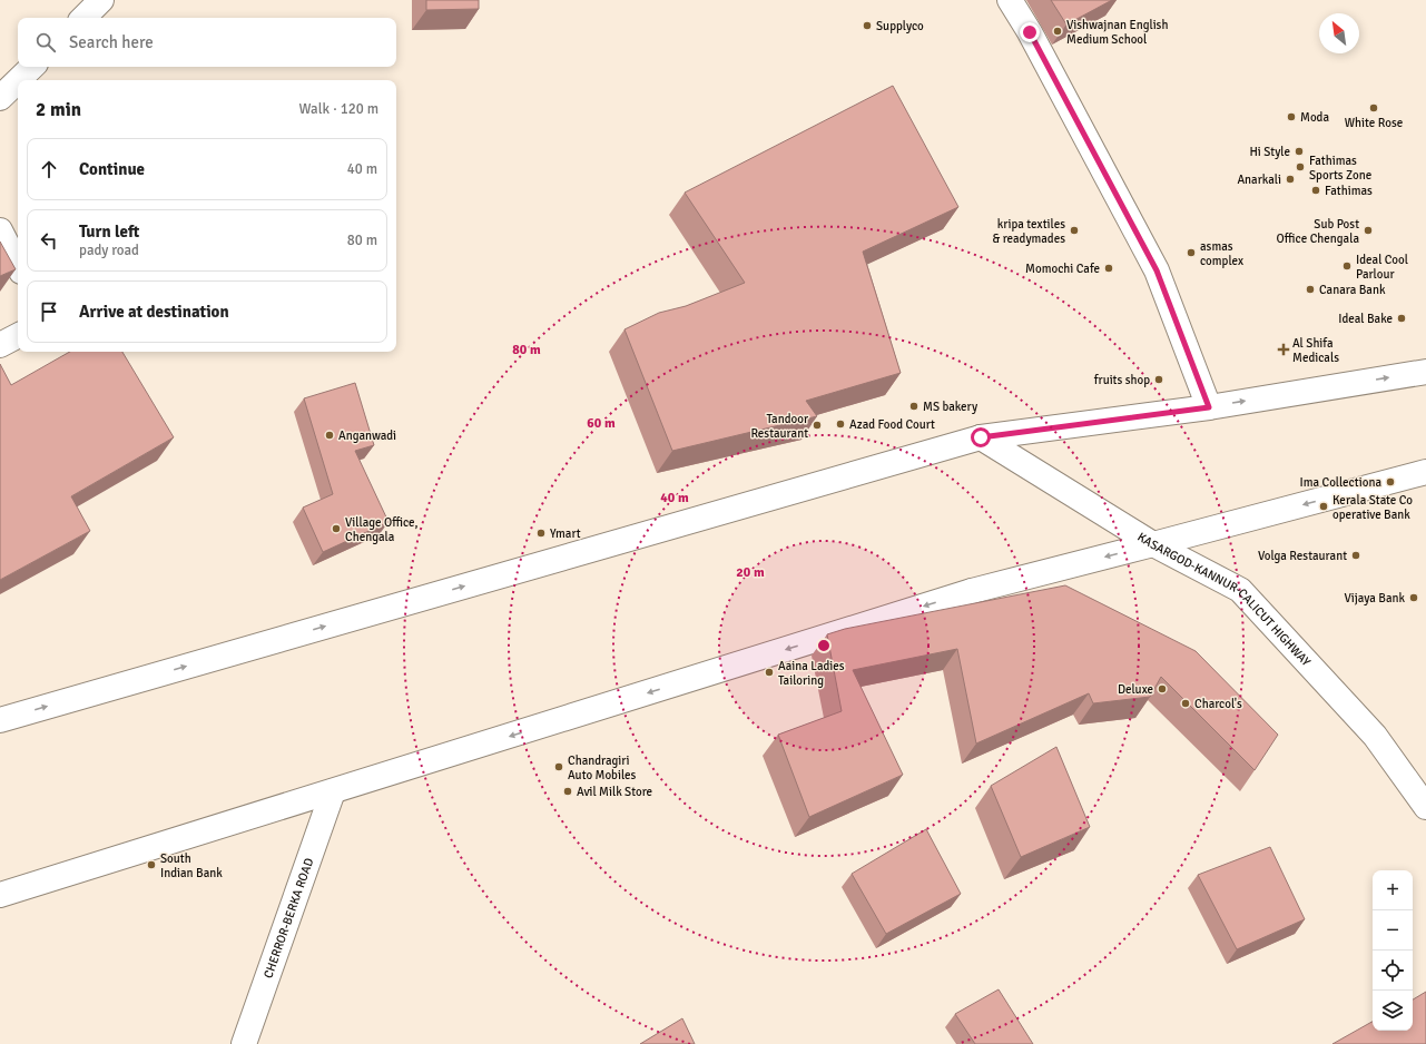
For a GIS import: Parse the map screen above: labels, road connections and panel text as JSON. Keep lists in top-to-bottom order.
{
  "streets": {
    "main road": ["KASARGOD-KANNUR-CALICUT HIGHWAY", "CHERROR-BERKA ROAD"]
  },
  "places": {
    "other": [
      "Supplyco",
      "Vishwajnan English Medium School",
      "White Rose",
      "Moda",
      "Hi Style",
      "Fathimas Sports Zone",
      "Anarkali",
      "Fathimas",
      "kripa textiles & readymades",
      "Sub Post Office Chengala",
      "asmas complex",
      "Ideal Cool Parlour",
      "Momochi Cafe",
      "Canara Bank",
      "Ideal Bake",
      "fruits shop",
      "MS bakery",
      "Azad Food Court",
      "Tandoor Restaurant",
      "Anganwadi",
      "Ima Collectiona",
      "Kerala State Co operative Bank",
      "Village Office, Chengala",
      "Ymart",
      "Volga Restaurant",
      "Vijaya Bank",
      "Aaina Ladies Tailoring",
      "Deluxe",
      "Charcol's",
      "Chandragiri Auto Mobiles",
      "Avil Milk Store",
      "South Indian Bank"
    ],
    "health": ["Al Shifa Medicals"]
  },
  "north": "top left",
  "page": {
    "search": "Search here",
    "heading": ["2 min", "Walk · 120 m"],
    "list": [
      ["Continue", "40 m"],
      ["Turn left", "pady road", "80 m"],
      "Arrive at destination"
    ],
    "map_buttons": ["+", "−"]
  },
  "rings": [
    "80 m",
    "60 m",
    "40 m",
    "20 m"
  ]
}
